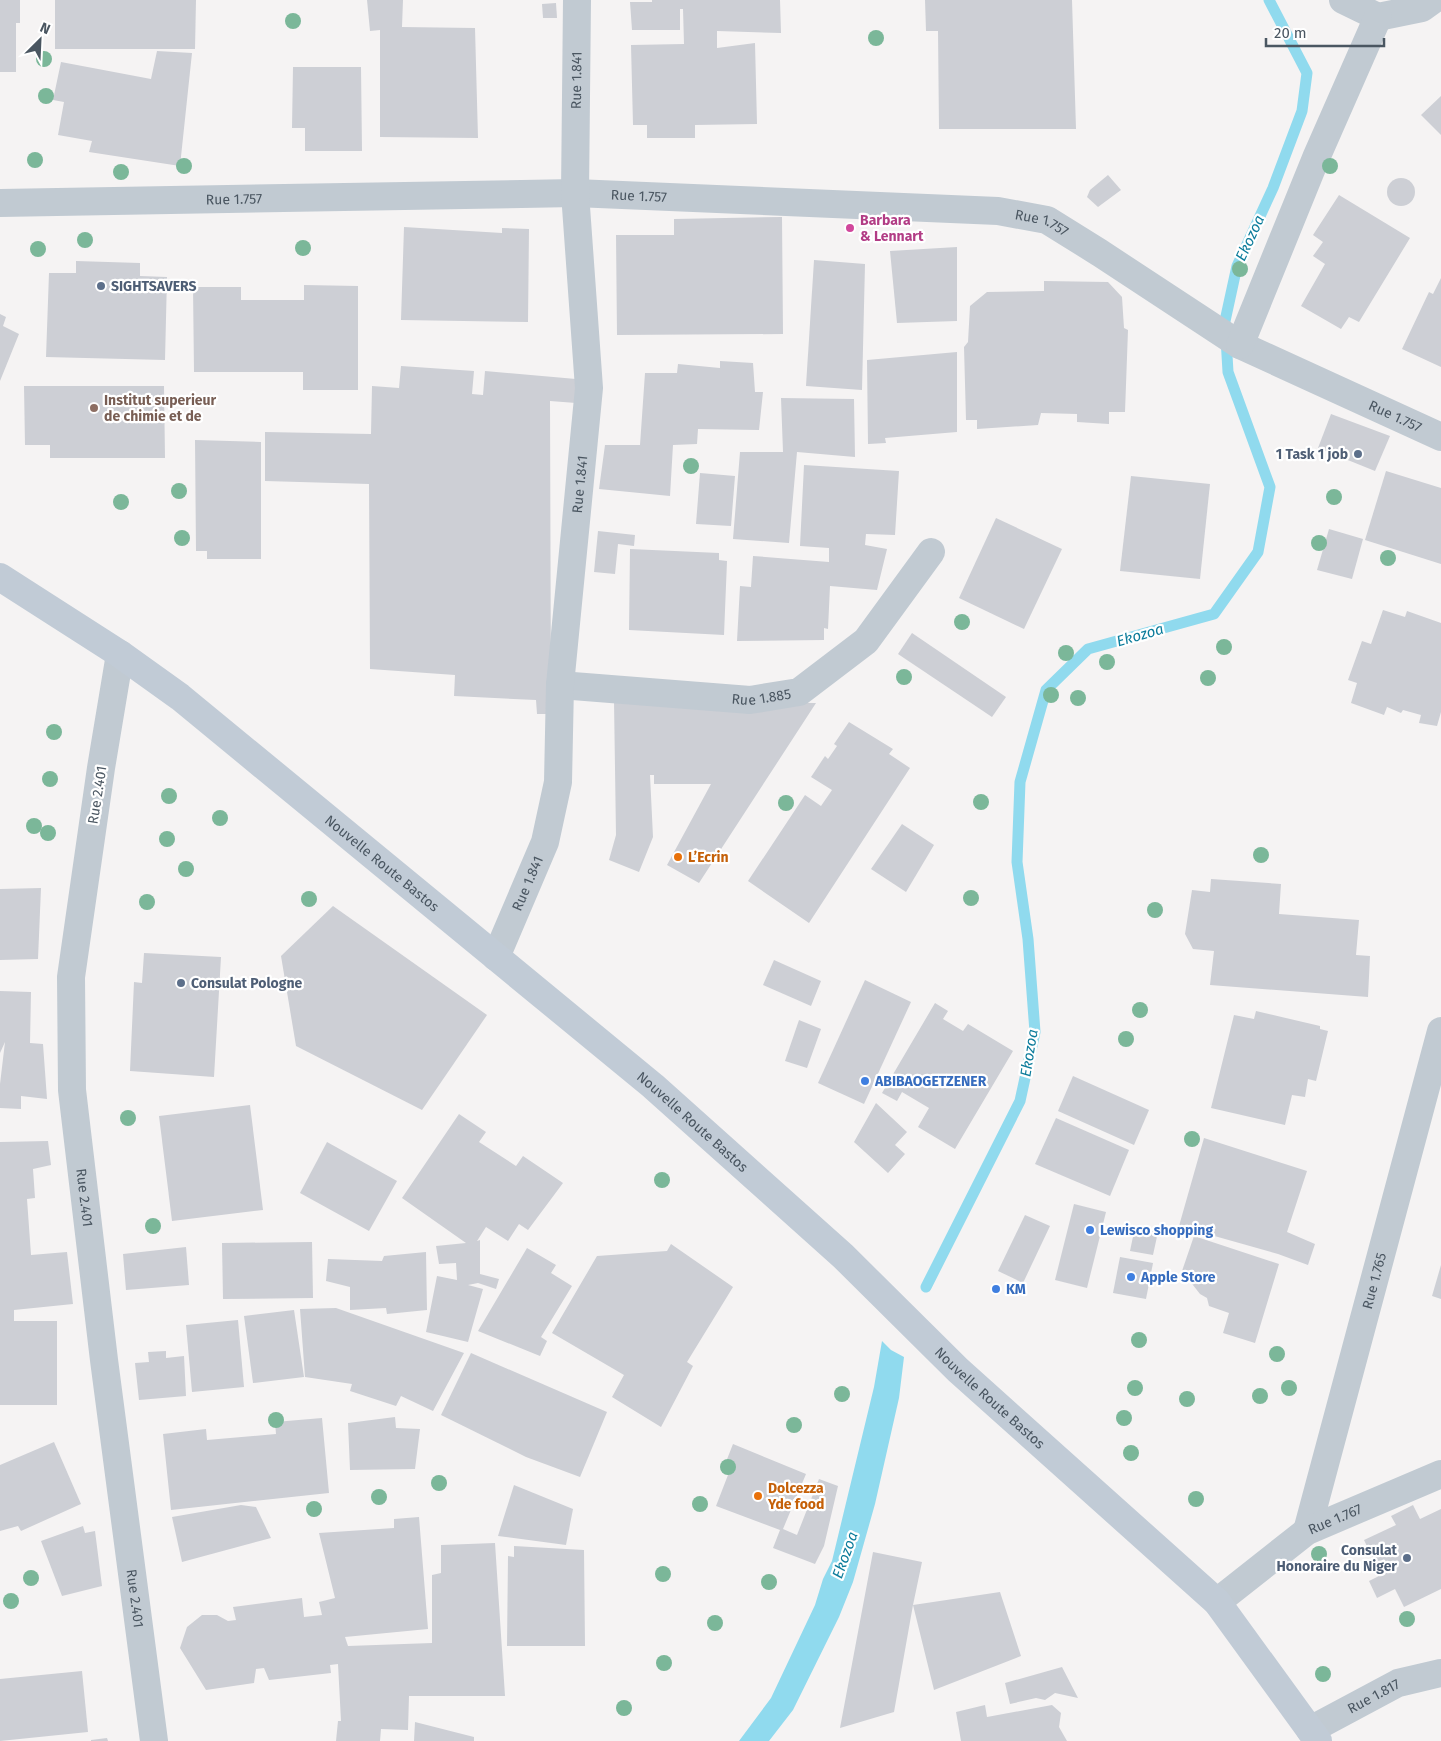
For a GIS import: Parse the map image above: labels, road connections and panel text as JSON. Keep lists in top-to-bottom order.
{
  "streets": {
    "main road": ["Nouvelle Route Bastos"],
    "street": [
      "Rue 1.841",
      "Rue 1.757",
      "Rue 1.885",
      "Rue 2.401",
      "Rue 1.765",
      "Rue 1.767",
      "Rue 1.817"
    ]
  },
  "crossings": [
    ["Rue 1.841", "Rue 1.757"],
    ["Rue 1.841", "Rue 1.885"],
    ["Rue 1.841", "Nouvelle Route Bastos"],
    ["Rue 2.401", "Nouvelle Route Bastos"],
    ["Nouvelle Route Bastos", "Rue 1.767"],
    ["Nouvelle Route Bastos", "Rue 1.817"],
    ["Rue 1.765", "Rue 1.767"]
  ],
  "water": ["Ekozoa"],
  "places": [
    "Barbara & Lennart",
    "SIGHTSAVERS",
    "Institut superieur de chimie et de",
    "1 Task 1 job",
    "L’Ecrin",
    "Consulat Pologne",
    "ABIBAOGETZENER",
    "Lewisco shopping",
    "Apple Store",
    "KM",
    "Dolcezza Yde food",
    "Consulat Honoraire du Niger"
  ],
  "scale_bar": "20 m",
  "north": "top right"
}
